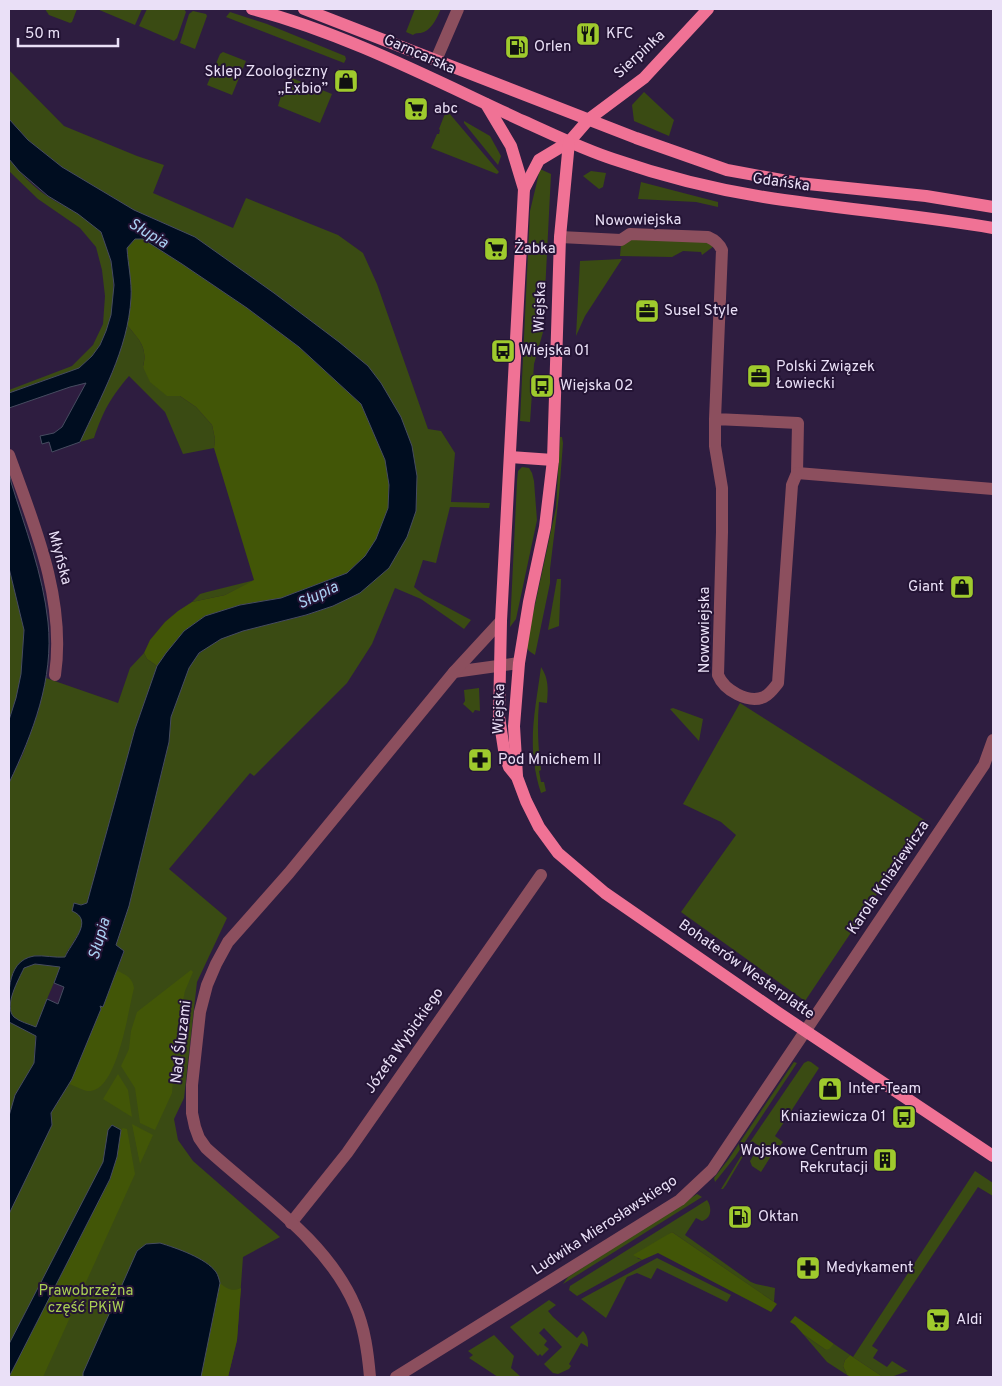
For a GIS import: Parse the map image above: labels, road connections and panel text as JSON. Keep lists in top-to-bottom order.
{
  "streets": {
    "main road": [
      "Garncarska",
      "Sierpinka",
      "Gdańska",
      "Wiejska",
      "Bohaterów Westerplatte"
    ],
    "street": [
      "Nowowiejska",
      "Młyńska",
      "Karola Kniaziewicza",
      "Józefa Wybickiego",
      "Nad Śluzami",
      "Ludwika Mierosławskiego"
    ]
  },
  "crossings": [
    ["Garncarska", "Sierpinka"],
    ["Garncarska", "Gdańska"],
    ["Garncarska", "Wiejska"],
    ["Sierpinka", "Gdańska"],
    ["Sierpinka", "Wiejska"],
    ["Gdańska", "Wiejska"],
    ["Nowowiejska", "Wiejska"],
    ["Wiejska", "Bohaterów Westerplatte"],
    ["Wiejska", "Nad Śluzami"],
    ["Karola Kniaziewicza", "Bohaterów Westerplatte"],
    ["Karola Kniaziewicza", "Ludwika Mierosławskiego"],
    ["Bohaterów Westerplatte", "Ludwika Mierosławskiego"],
    ["Józefa Wybickiego", "Nad Śluzami"]
  ],
  "water": ["Słupia"],
  "parks": ["Prawobrzeżna część PKiW"],
  "places": {
    "restaurant": ["KFC"],
    "fuel station": ["Orlen", "Oktan"],
    "shop": ["Sklep Zoologiczny „Exbio”", "Giant", "Inter-Team"],
    "supermarket": ["abc", "Żabka", "Aldi"],
    "office": ["Susel Style", "Polski Związek Łowiecki"],
    "bus stop": ["Wiejska 01", "Wiejska 02", "Kniaziewicza 01"],
    "pharmacy": ["Pod Mnichem II", "Medykament"],
    "building": ["Wojskowe Centrum Rekrutacji"]
  },
  "scale_bar": "50 m"
}
